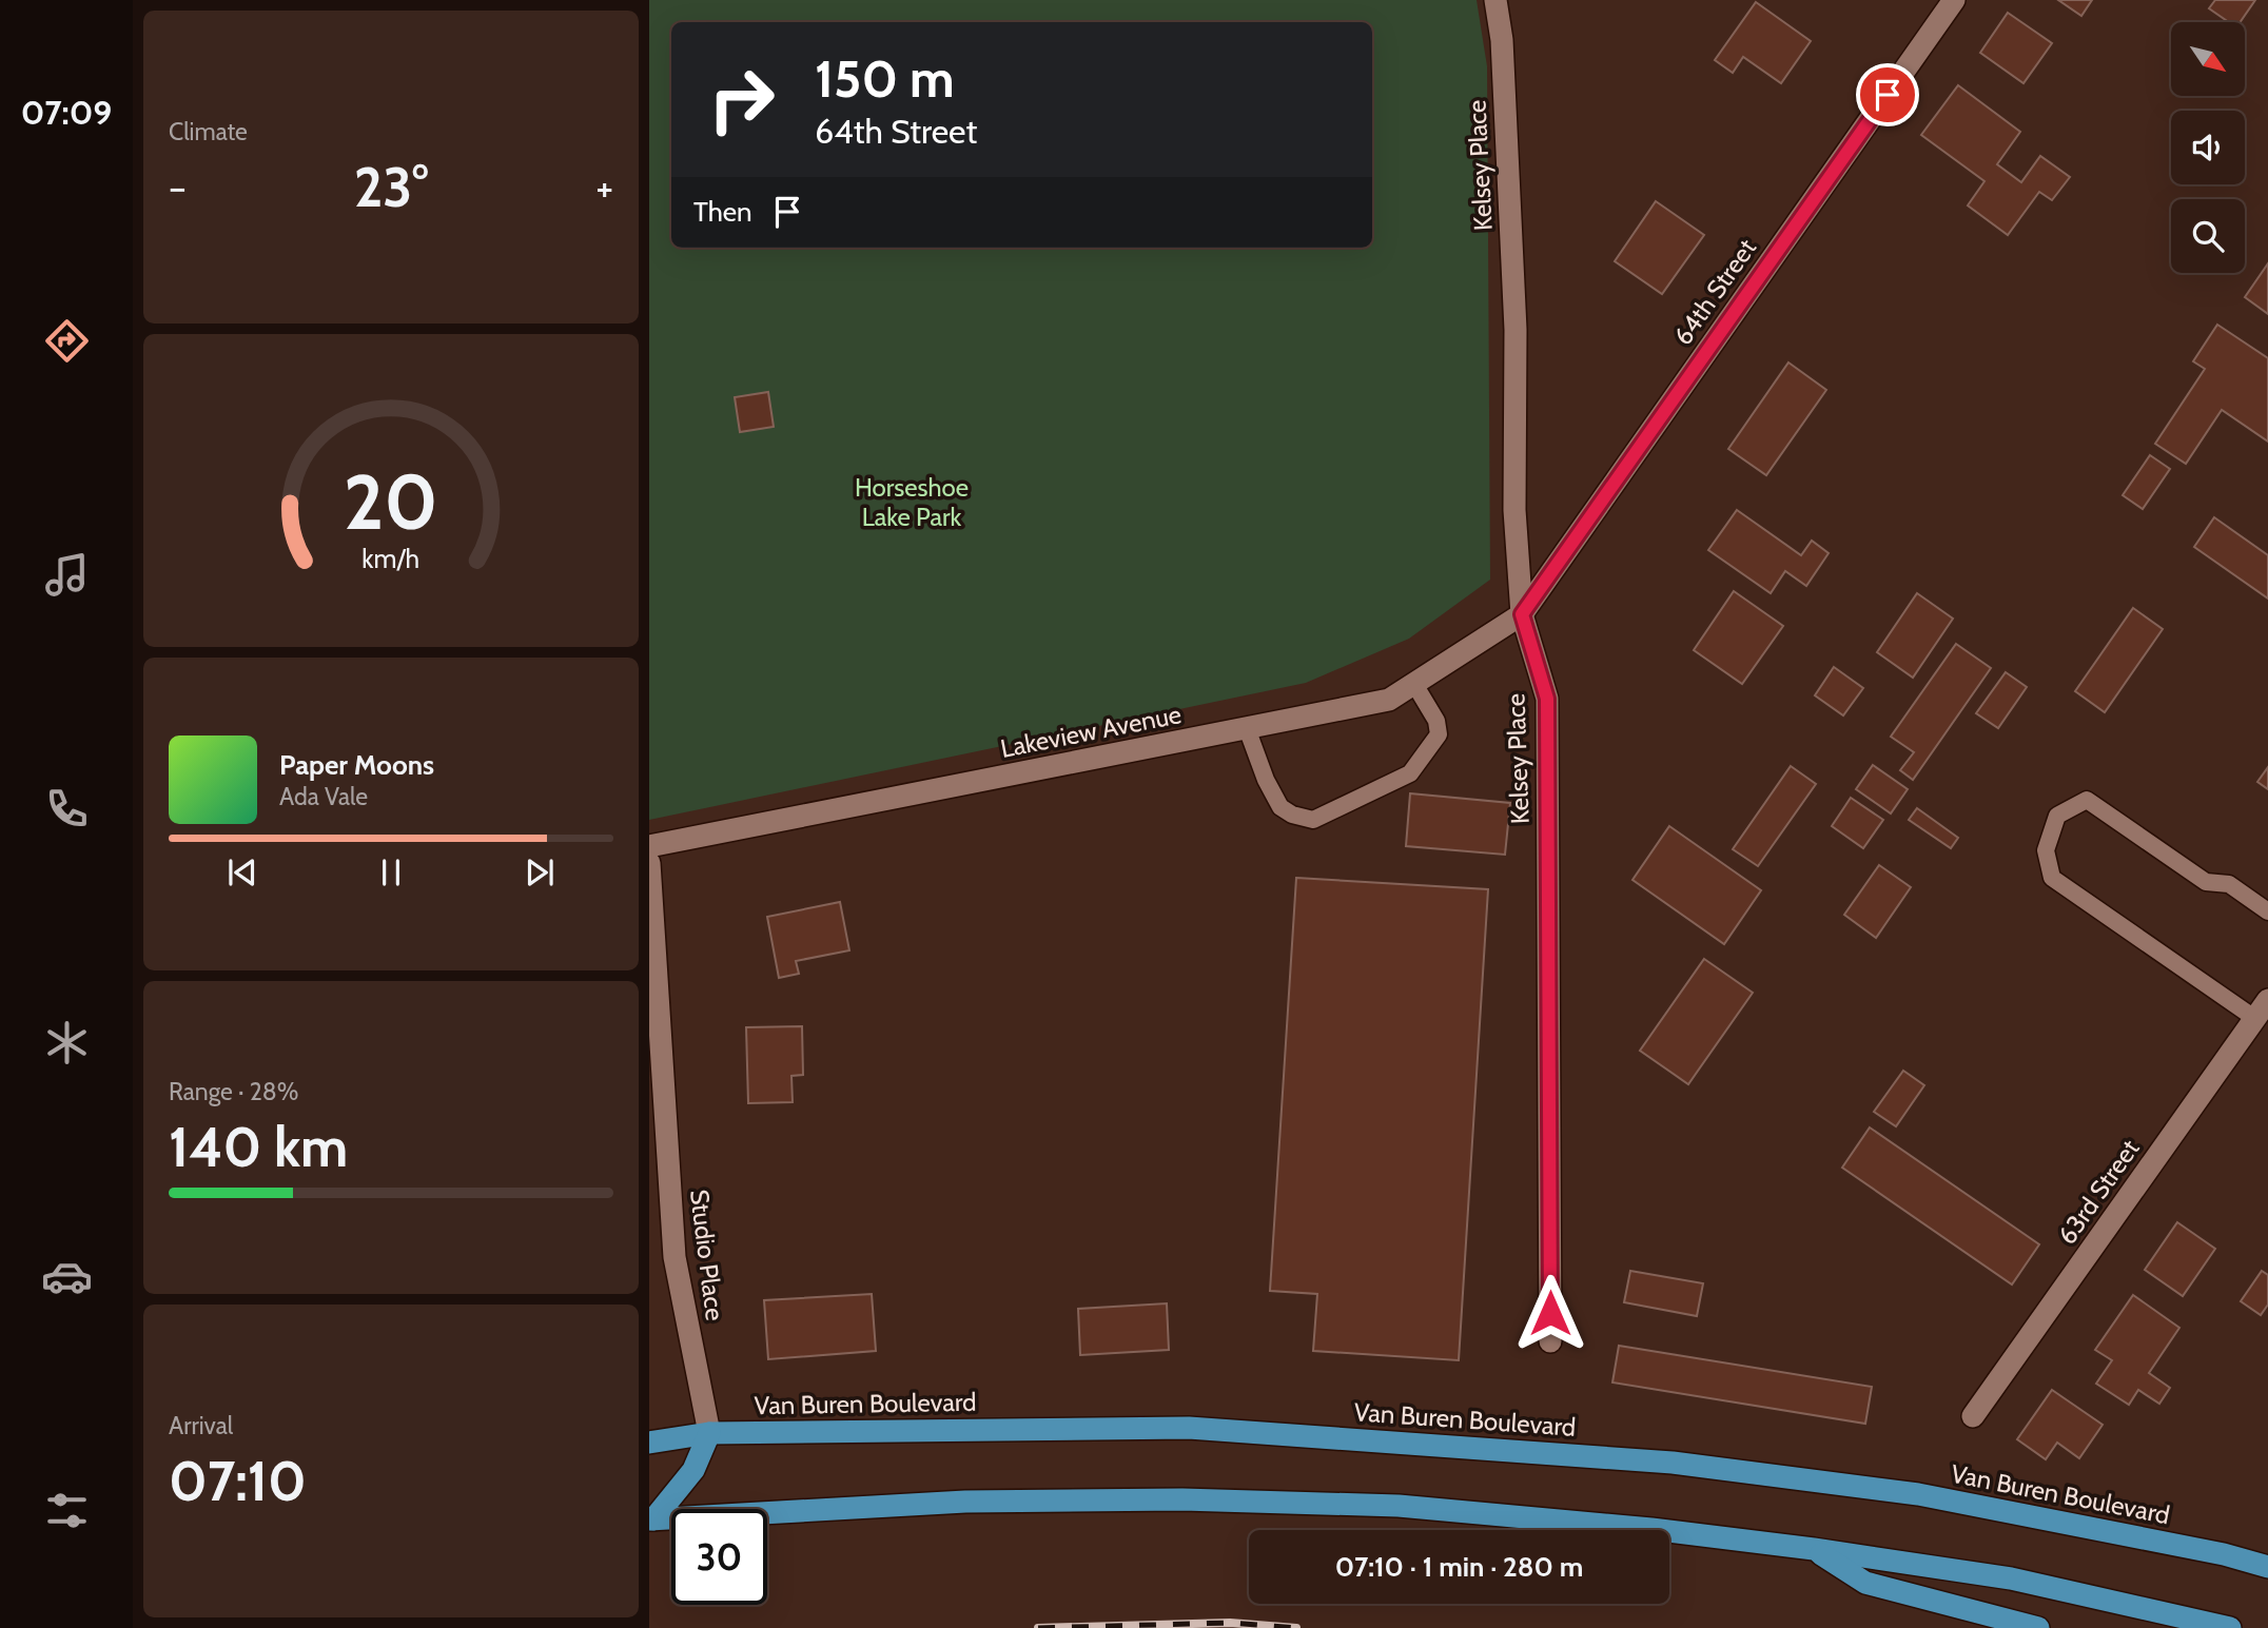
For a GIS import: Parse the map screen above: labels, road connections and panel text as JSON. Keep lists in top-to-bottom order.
{
  "streets": {
    "main road": ["Van Buren Boulevard"],
    "street": [
      "Kelsey Place",
      "64th Street",
      "Lakeview Avenue",
      "63rd Street",
      "Studio Place"
    ]
  },
  "crossings": [
    ["Kelsey Place", "64th Street"],
    ["Kelsey Place", "Lakeview Avenue"],
    ["64th Street", "Lakeview Avenue"],
    ["Studio Place", "Van Buren Boulevard"]
  ],
  "parks": ["Horseshoe Lake Park"],
  "north": "bottom right",
  "page": {
    "tabs": "07:09",
    "tile": [
      "Climate",
      ["Range · 28%", "140 km"],
      ["Arrival", "07:10"]
    ],
    "turn": ["150 m", "64th Street"],
    "heat": ["−", "23°", "+"],
    "then": "Then",
    "song": ["Paper Moons", "Ada Vale"],
    "limit": "30",
    "trip": "07:10 · 1 min · 280 m",
    "gauge": ["20", "km/h"]
  }
}
